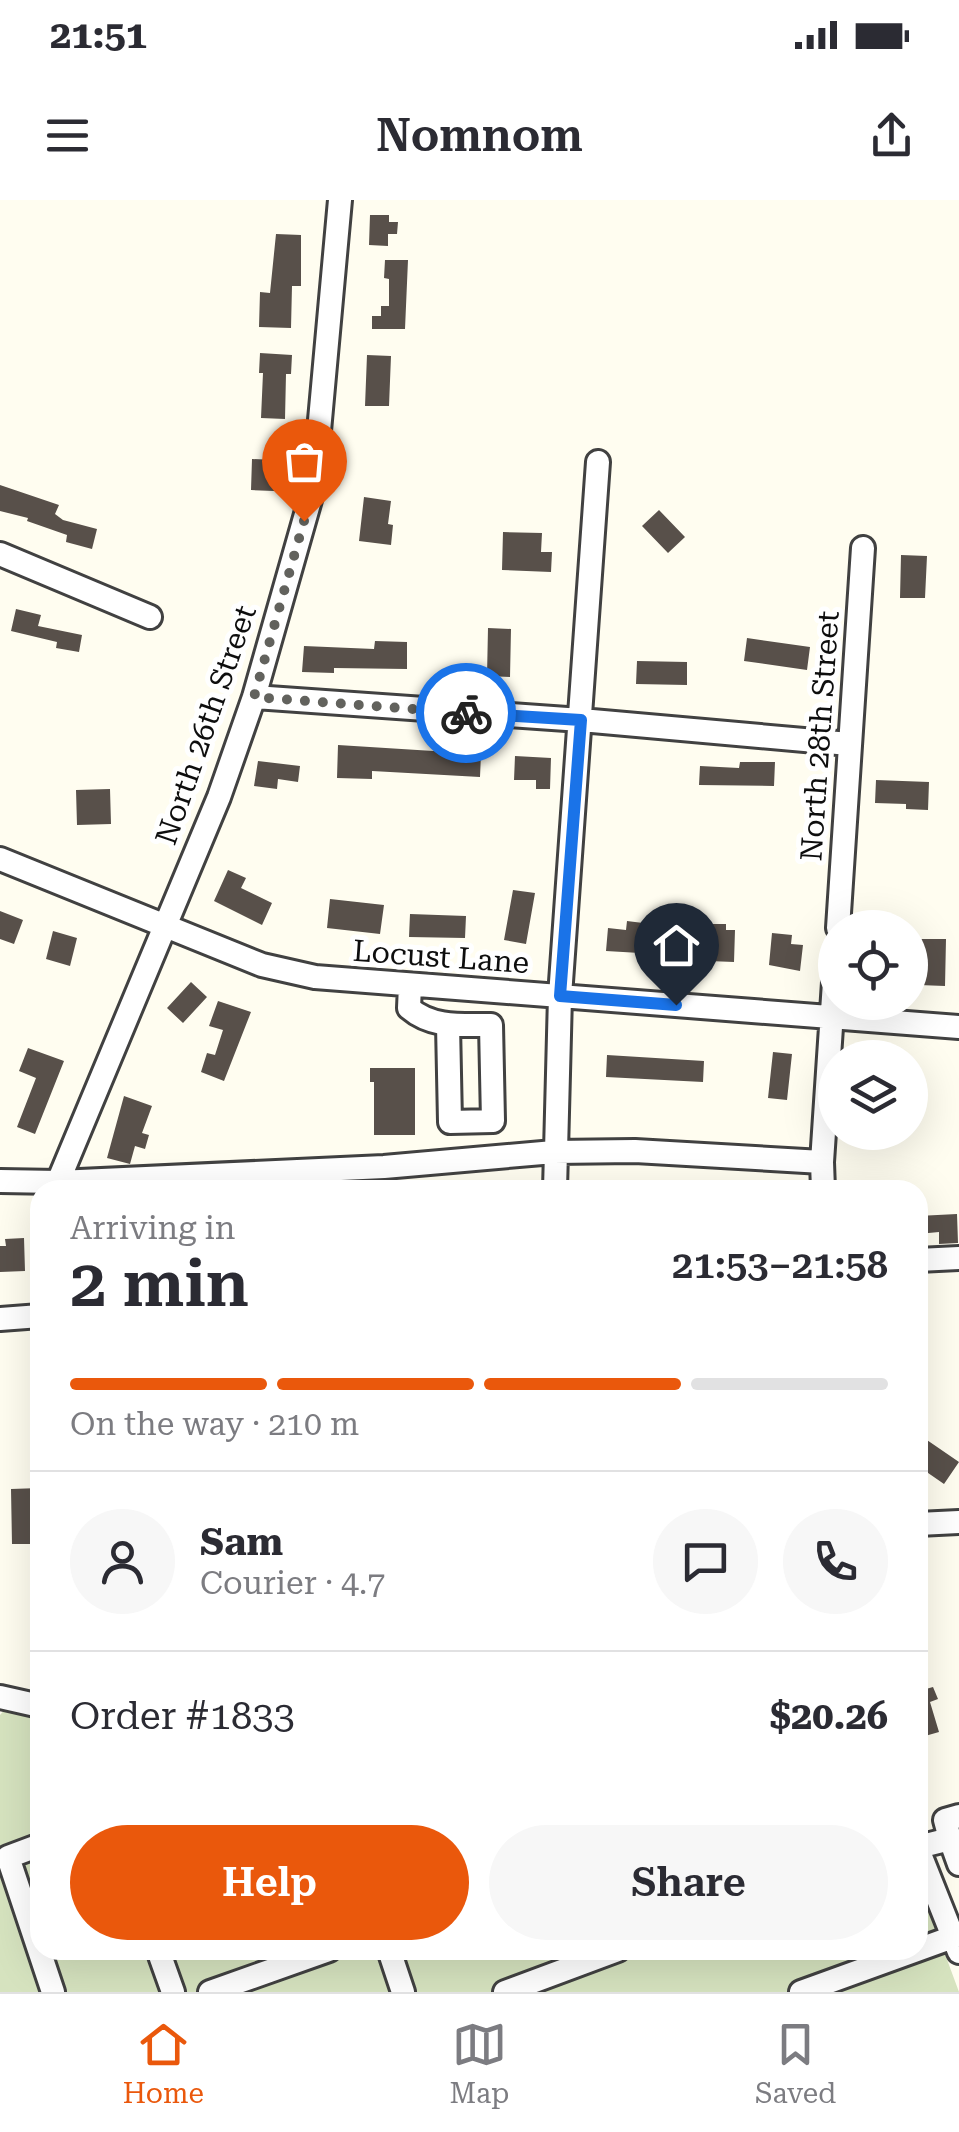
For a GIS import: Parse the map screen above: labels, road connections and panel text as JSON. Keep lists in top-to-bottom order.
{
  "streets": {
    "street": ["North 26th Street", "North 28th Street", "Locust Lane"]
  },
  "crossings": [
    ["North 26th Street", "Locust Lane"]
  ],
  "page": {
    "status": "21:51",
    "header": "Nomnom",
    "heading": ["2 min", "Arriving in", "21:53–21:58"],
    "panel": [
      "Sam",
      "Courier · 4.7",
      "Order #1833",
      "$20.26"
    ],
    "bar": "On the way · 210 m",
    "buttons": ["Help", "Share"],
    "tabs": ["Home", "Map", "Saved"]
  }
}
